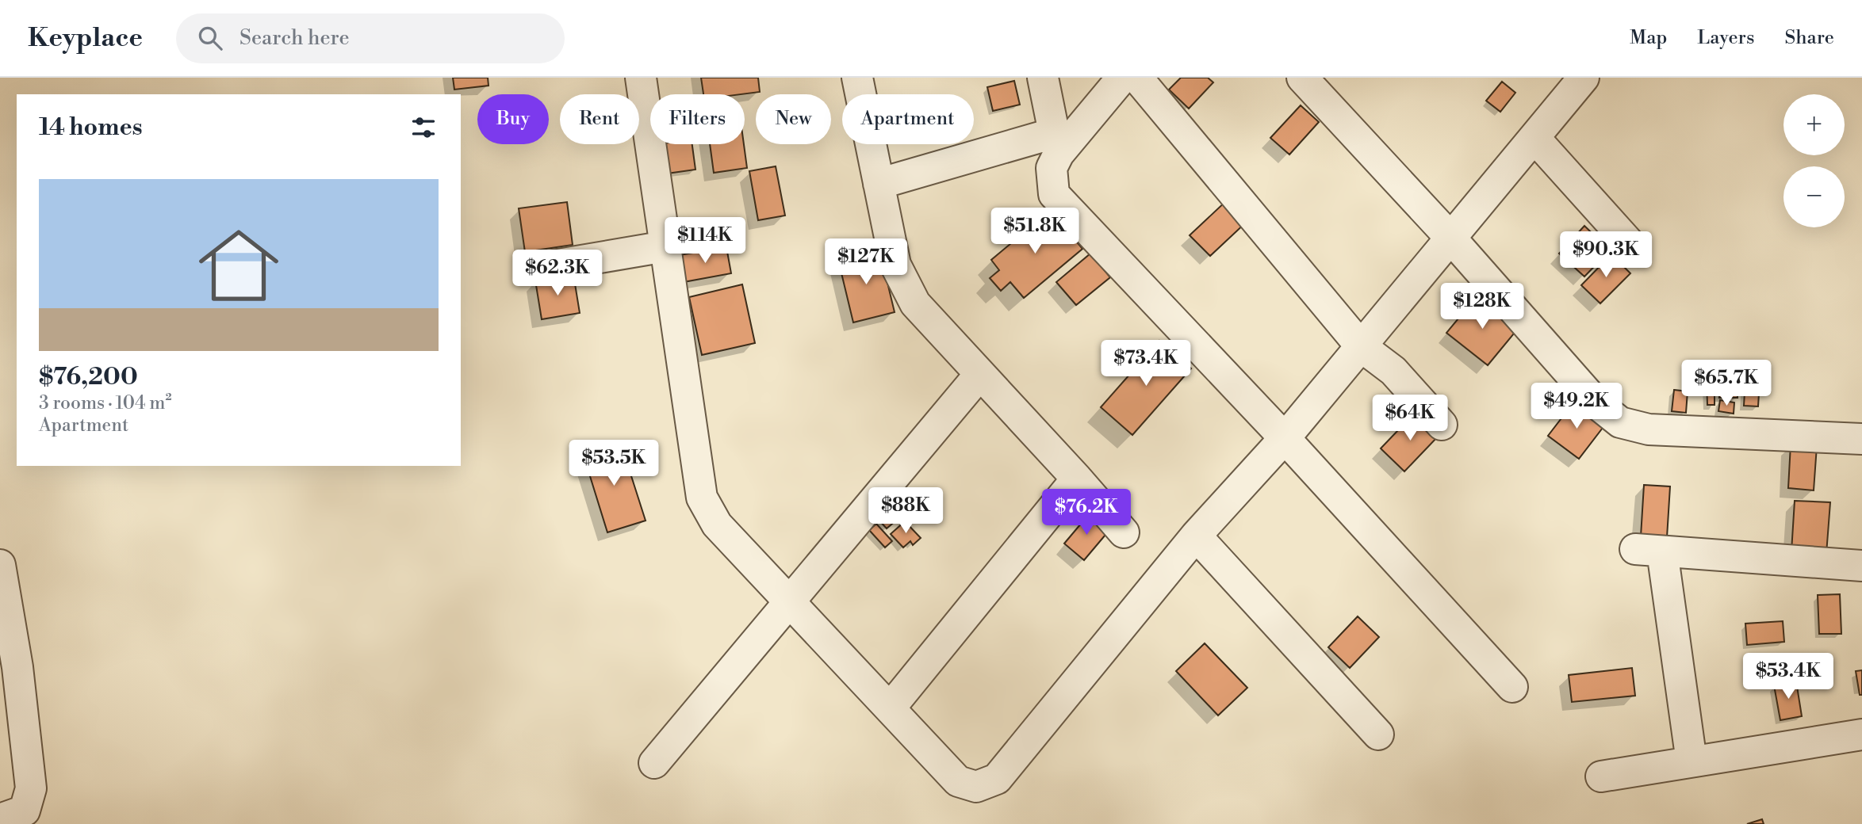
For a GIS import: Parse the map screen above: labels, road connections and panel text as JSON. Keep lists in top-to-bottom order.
{
  "page": {
    "header": "Keyplace",
    "search": "Search here",
    "nav": ["Map", "Layers", "Share"],
    "map_buttons": ["+", "−"],
    "chip": [
      "Buy",
      "Rent",
      "Filters",
      "New",
      "Apartment"
    ],
    "heading": "14 homes",
    "list": [
      {
        "name": "$76,200",
        "note": "3 rooms · 104 m² · Apartment"
      }
    ],
    "price": [
      "$51.8K",
      "$114K",
      "$90.3K",
      "$127K",
      "$62.3K",
      "$128K",
      "$73.4K",
      "$65.7K",
      "$49.2K",
      "$64K",
      "$53.5K",
      "$88K",
      "$76.2K",
      "$53.4K"
    ]
  }
}
